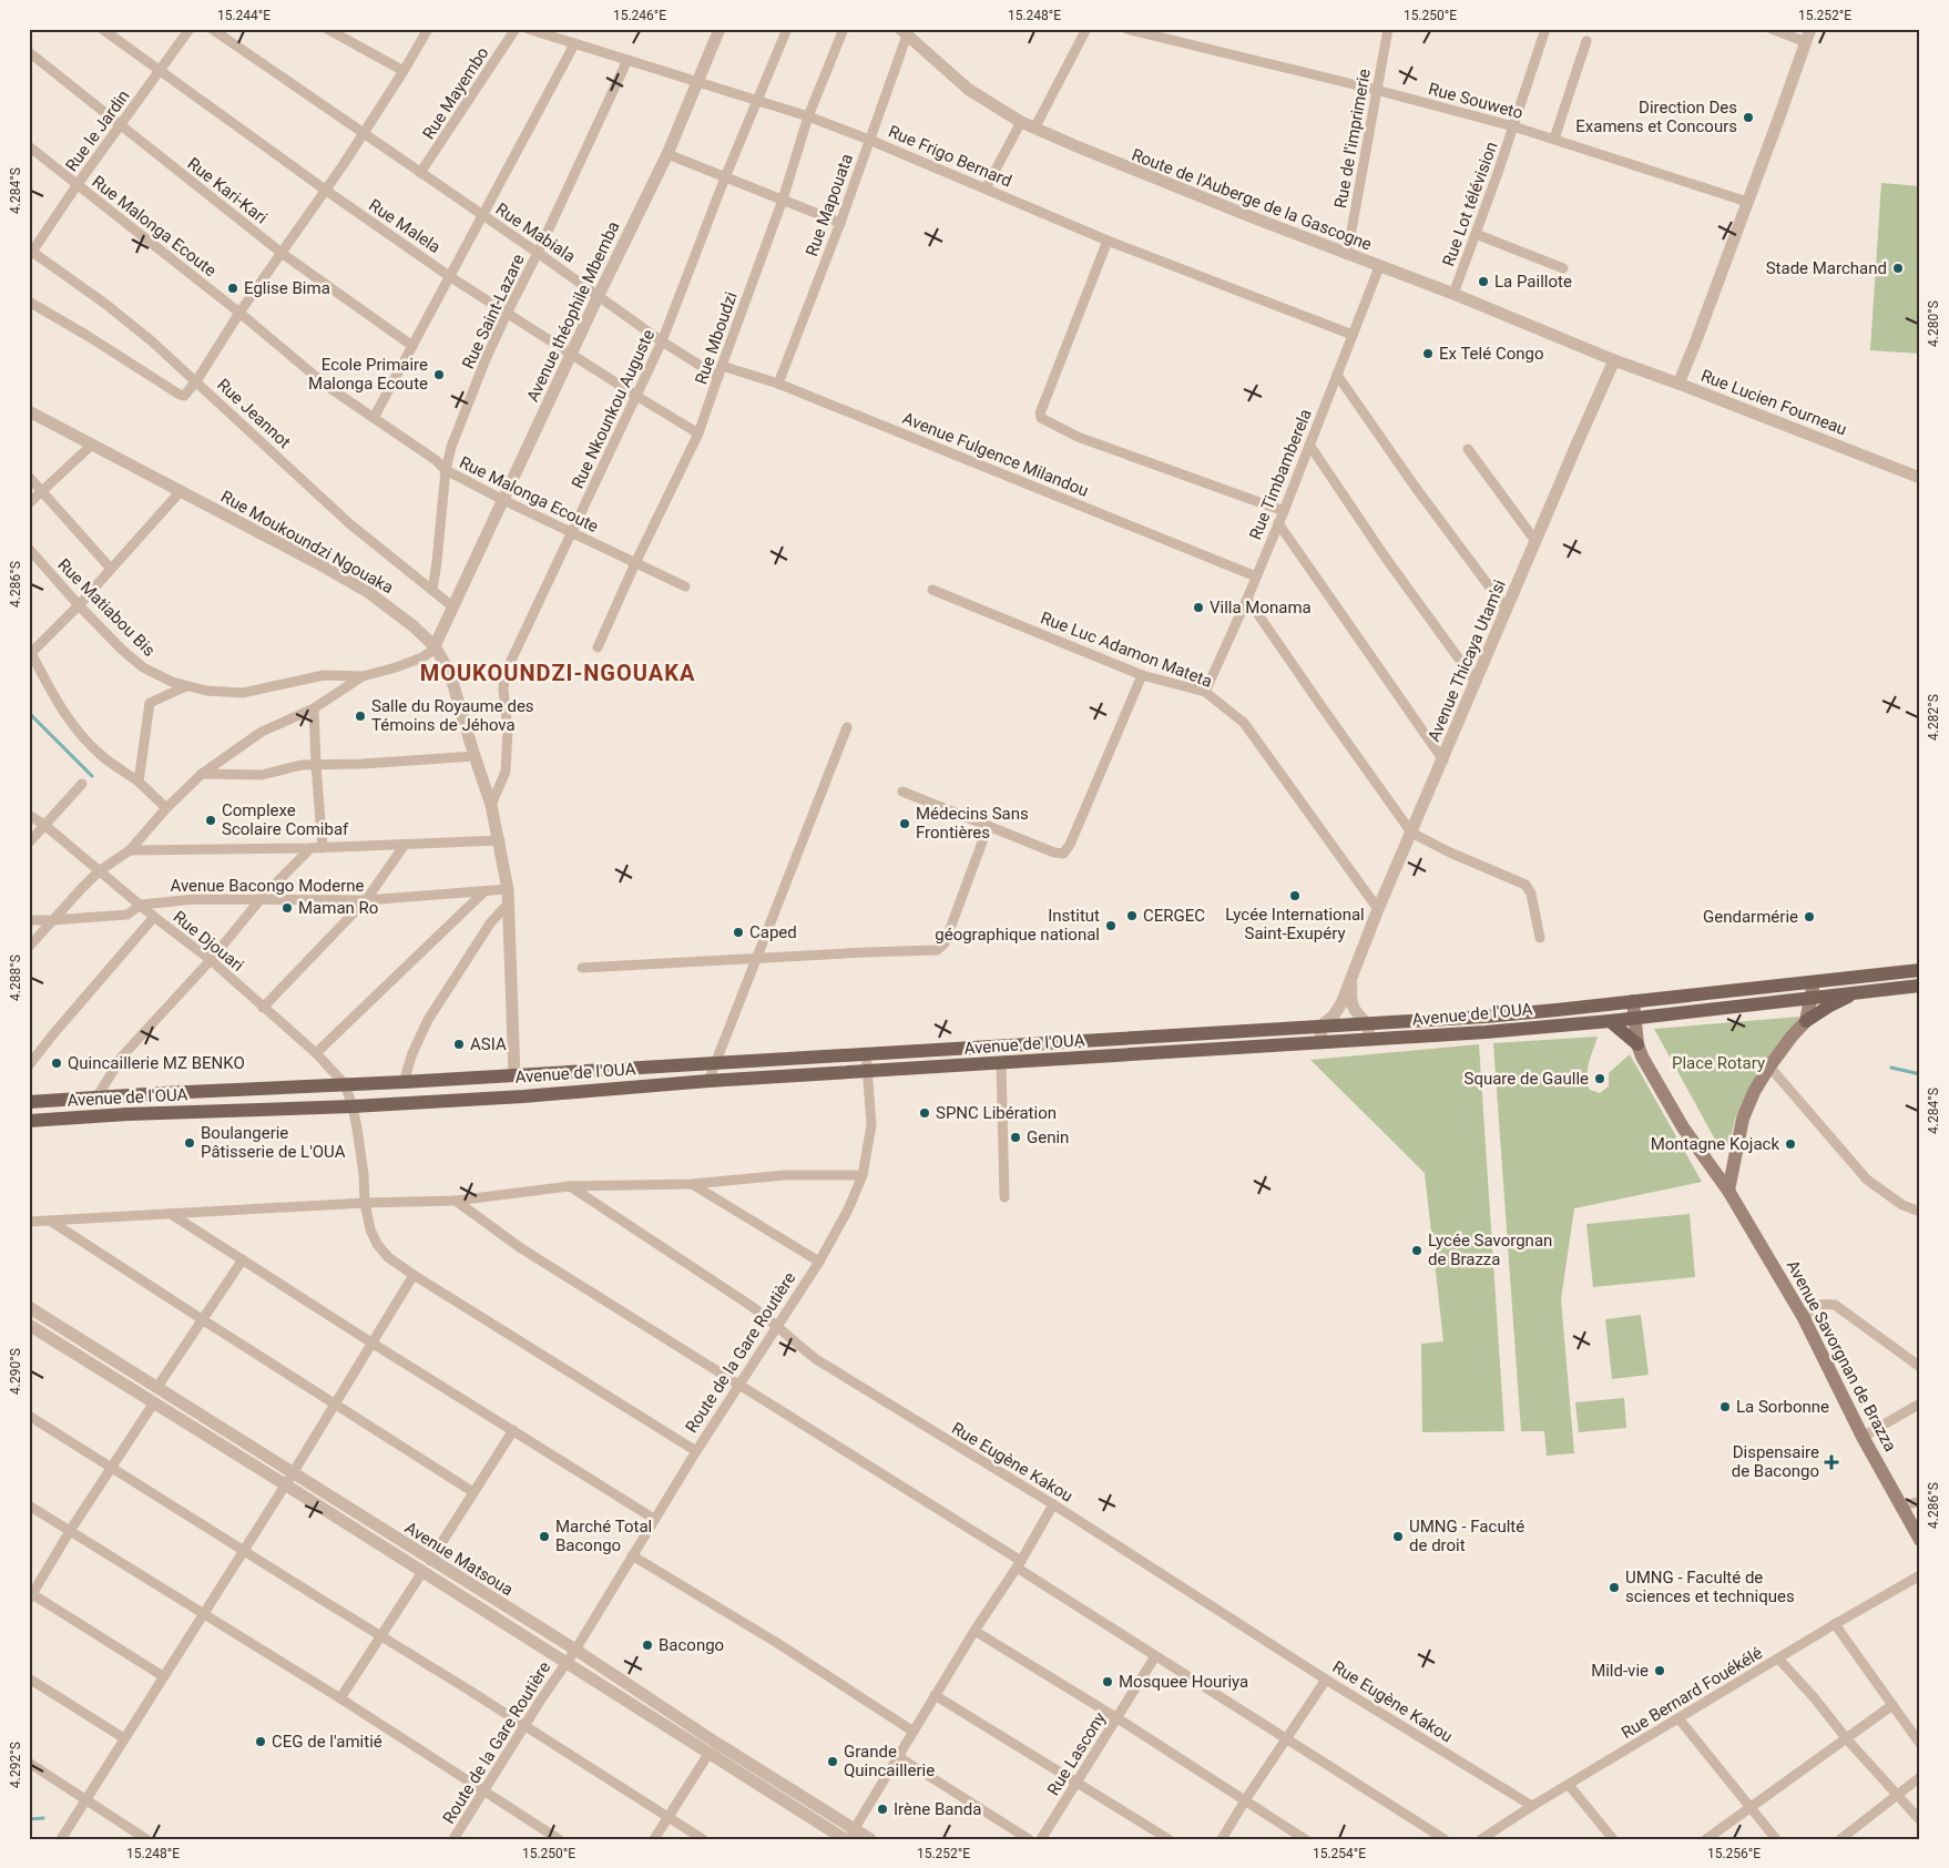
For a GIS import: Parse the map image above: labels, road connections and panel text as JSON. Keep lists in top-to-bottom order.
{
  "streets": {
    "main road": ["Avenue de l'OUA", "Avenue Savorgnan de Brazza"],
    "street": [
      "Rue Mayembo",
      "Rue Souweto",
      "Rue le Jardin",
      "Rue de l'imprimerie",
      "Rue Frigo Bernard",
      "Rue Kari-Kari",
      "Route de l'Auberge de la Gascogne",
      "Rue Lot télévision",
      "Rue Mapouata",
      "Rue Malonga Ecoute",
      "Rue Malela",
      "Rue Mabiala",
      "Rue Saint-Lazare",
      "Avenue théophile Mbemba",
      "Rue Mboudzi",
      "Rue Lucien Fourneau",
      "Rue Nkounkou Auguste",
      "Rue Jeannot",
      "Avenue Fulgence Milandou",
      "Rue Timbamberela",
      "Rue Moukoundzi Ngouaka",
      "Rue Matiabou Bis",
      "Rue Luc Adamon Mateta",
      "Avenue Thicaya Utam'si",
      "Avenue Bacongo Moderne",
      "Rue Djouari",
      "Route de la Gare Routière",
      "Rue Eugène Kakou",
      "Avenue Matsoua",
      "Rue Bernard Fouékélé",
      "Rue Lascony"
    ]
  },
  "crossings": [
    ["Rue Mayembo", "Rue Mabiala"],
    ["Rue Souweto", "Rue de l'imprimerie"],
    ["Rue Souweto", "Rue Lot télévision"],
    ["Rue le Jardin", "Rue Kari-Kari"],
    ["Rue le Jardin", "Rue Malonga Ecoute"],
    ["Rue le Jardin", "Rue Malela"],
    ["Rue le Jardin", "Rue Jeannot"],
    ["Rue de l'imprimerie", "Route de l'Auberge de la Gascogne"],
    ["Rue Frigo Bernard", "Rue Mapouata"],
    ["Rue Frigo Bernard", "Rue Saint-Lazare"],
    ["Rue Frigo Bernard", "Avenue théophile Mbemba"],
    ["Rue Frigo Bernard", "Rue Mboudzi"],
    ["Rue Frigo Bernard", "Rue Nkounkou Auguste"],
    ["Rue Frigo Bernard", "Rue Timbamberela"],
    ["Route de l'Auberge de la Gascogne", "Rue Lot télévision"],
    ["Route de l'Auberge de la Gascogne", "Rue Mapouata"],
    ["Route de l'Auberge de la Gascogne", "Rue Lucien Fourneau"],
    ["Route de l'Auberge de la Gascogne", "Rue Timbamberela"],
    ["Route de l'Auberge de la Gascogne", "Avenue Thicaya Utam'si"],
    ["Rue Mapouata", "Avenue Fulgence Milandou"],
    ["Rue Malonga Ecoute", "Rue Saint-Lazare"],
    ["Rue Malonga Ecoute", "Avenue théophile Mbemba"],
    ["Rue Malonga Ecoute", "Rue Mboudzi"],
    ["Rue Malonga Ecoute", "Rue Nkounkou Auguste"],
    ["Rue Malela", "Rue Saint-Lazare"],
    ["Rue Malela", "Avenue théophile Mbemba"],
    ["Rue Malela", "Rue Mboudzi"],
    ["Rue Malela", "Rue Nkounkou Auguste"],
    ["Rue Mabiala", "Rue Saint-Lazare"],
    ["Rue Mabiala", "Avenue théophile Mbemba"],
    ["Rue Mabiala", "Rue Mboudzi"],
    ["Rue Mabiala", "Rue Nkounkou Auguste"],
    ["Rue Saint-Lazare", "Rue Jeannot"],
    ["Avenue théophile Mbemba", "Rue Jeannot"],
    ["Avenue théophile Mbemba", "Rue Moukoundzi Ngouaka"],
    ["Rue Mboudzi", "Avenue Fulgence Milandou"],
    ["Rue Lucien Fourneau", "Avenue Thicaya Utam'si"],
    ["Rue Nkounkou Auguste", "Rue Moukoundzi Ngouaka"],
    ["Avenue Fulgence Milandou", "Rue Timbamberela"],
    ["Rue Timbamberela", "Rue Luc Adamon Mateta"],
    ["Rue Moukoundzi Ngouaka", "Avenue Bacongo Moderne"],
    ["Rue Moukoundzi Ngouaka", "Avenue de l'OUA"],
    ["Rue Luc Adamon Mateta", "Avenue Thicaya Utam'si"],
    ["Avenue Thicaya Utam'si", "Avenue de l'OUA"],
    ["Avenue Bacongo Moderne", "Rue Djouari"],
    ["Rue Djouari", "Avenue de l'OUA"],
    ["Rue Djouari", "Route de la Gare Routière"],
    ["Avenue de l'OUA", "Route de la Gare Routière"],
    ["Avenue de l'OUA", "Avenue Savorgnan de Brazza"],
    ["Route de la Gare Routière", "Rue Eugène Kakou"],
    ["Route de la Gare Routière", "Avenue Matsoua"],
    ["Rue Eugène Kakou", "Rue Bernard Fouékélé"]
  ],
  "districts": ["MOUKOUNDZI-NGOUAKA"],
  "parks": ["Place Rotary"],
  "places": {
    "other": [
      "Direction Des Examens et Concours",
      "Stade Marchand",
      "La Paillote",
      "Eglise Bima",
      "Ex Telé Congo",
      "Ecole Primaire Malonga Ecoute",
      "Villa Monama",
      "Salle du Royaume des Témoins de Jéhova",
      "Complexe Scolaire Comibaf",
      "Médecins Sans Frontières",
      "Lycée International Saint-Exupéry",
      "Maman Ro",
      "CERGEC",
      "Gendarmérie",
      "Institut géographique national",
      "Caped",
      "ASIA",
      "Quincaillerie MZ BENKO",
      "Square de Gaulle",
      "SPNC Libération",
      "Genin",
      "Boulangerie Pâtisserie de L'OUA",
      "Montagne Kojack",
      "Lycée Savorgnan de Brazza",
      "La Sorbonne",
      "Marché Total Bacongo",
      "UMNG - Faculté de droit",
      "UMNG - Faculté de sciences et techniques",
      "Bacongo",
      "Mild-vie",
      "Mosquee Houriya",
      "CEG de l'amitié",
      "Grande Quincaillerie",
      "Irène Banda"
    ],
    "health": ["Dispensaire de Bacongo"]
  },
  "coordinates": [
    "15.244°E",
    "15.246°E",
    "15.248°E",
    "15.250°E",
    "15.252°E",
    "4.284°S",
    "4.280°S",
    "4.286°S",
    "4.282°S",
    "4.288°S",
    "4.290°S",
    "4.292°S",
    "15.254°E",
    "15.256°E"
  ]
}
